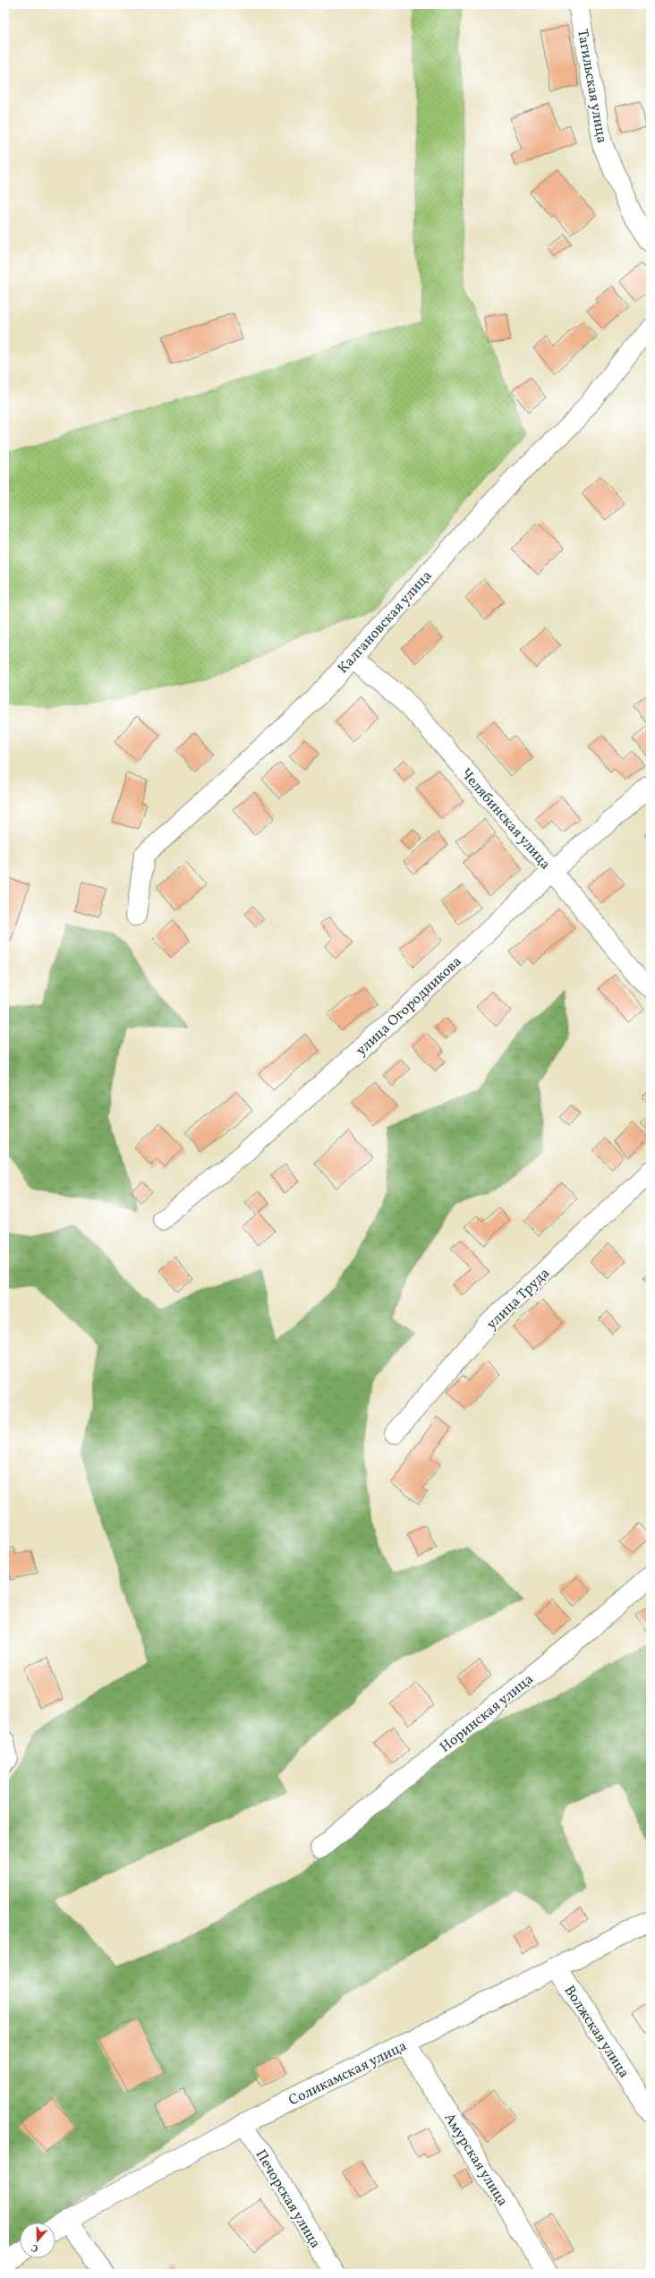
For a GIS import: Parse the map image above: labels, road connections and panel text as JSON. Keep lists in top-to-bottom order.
{
  "streets": {
    "street": [
      "Тагильская улица",
      "Калгановская улица",
      "Челябинская улица",
      "улица Огородникова",
      "улица Труда",
      "Норинская улица",
      "Волжская улица",
      "Соликамская улица",
      "Амурская улица",
      "Печорская улица"
    ]
  },
  "crossings": [
    ["Калгановская улица", "Челябинская улица"],
    ["Челябинская улица", "улица Огородникова"],
    ["Волжская улица", "Соликамская улица"],
    ["Соликамская улица", "Амурская улица"],
    ["Соликамская улица", "Печорская улица"]
  ],
  "north": "bottom"
}
